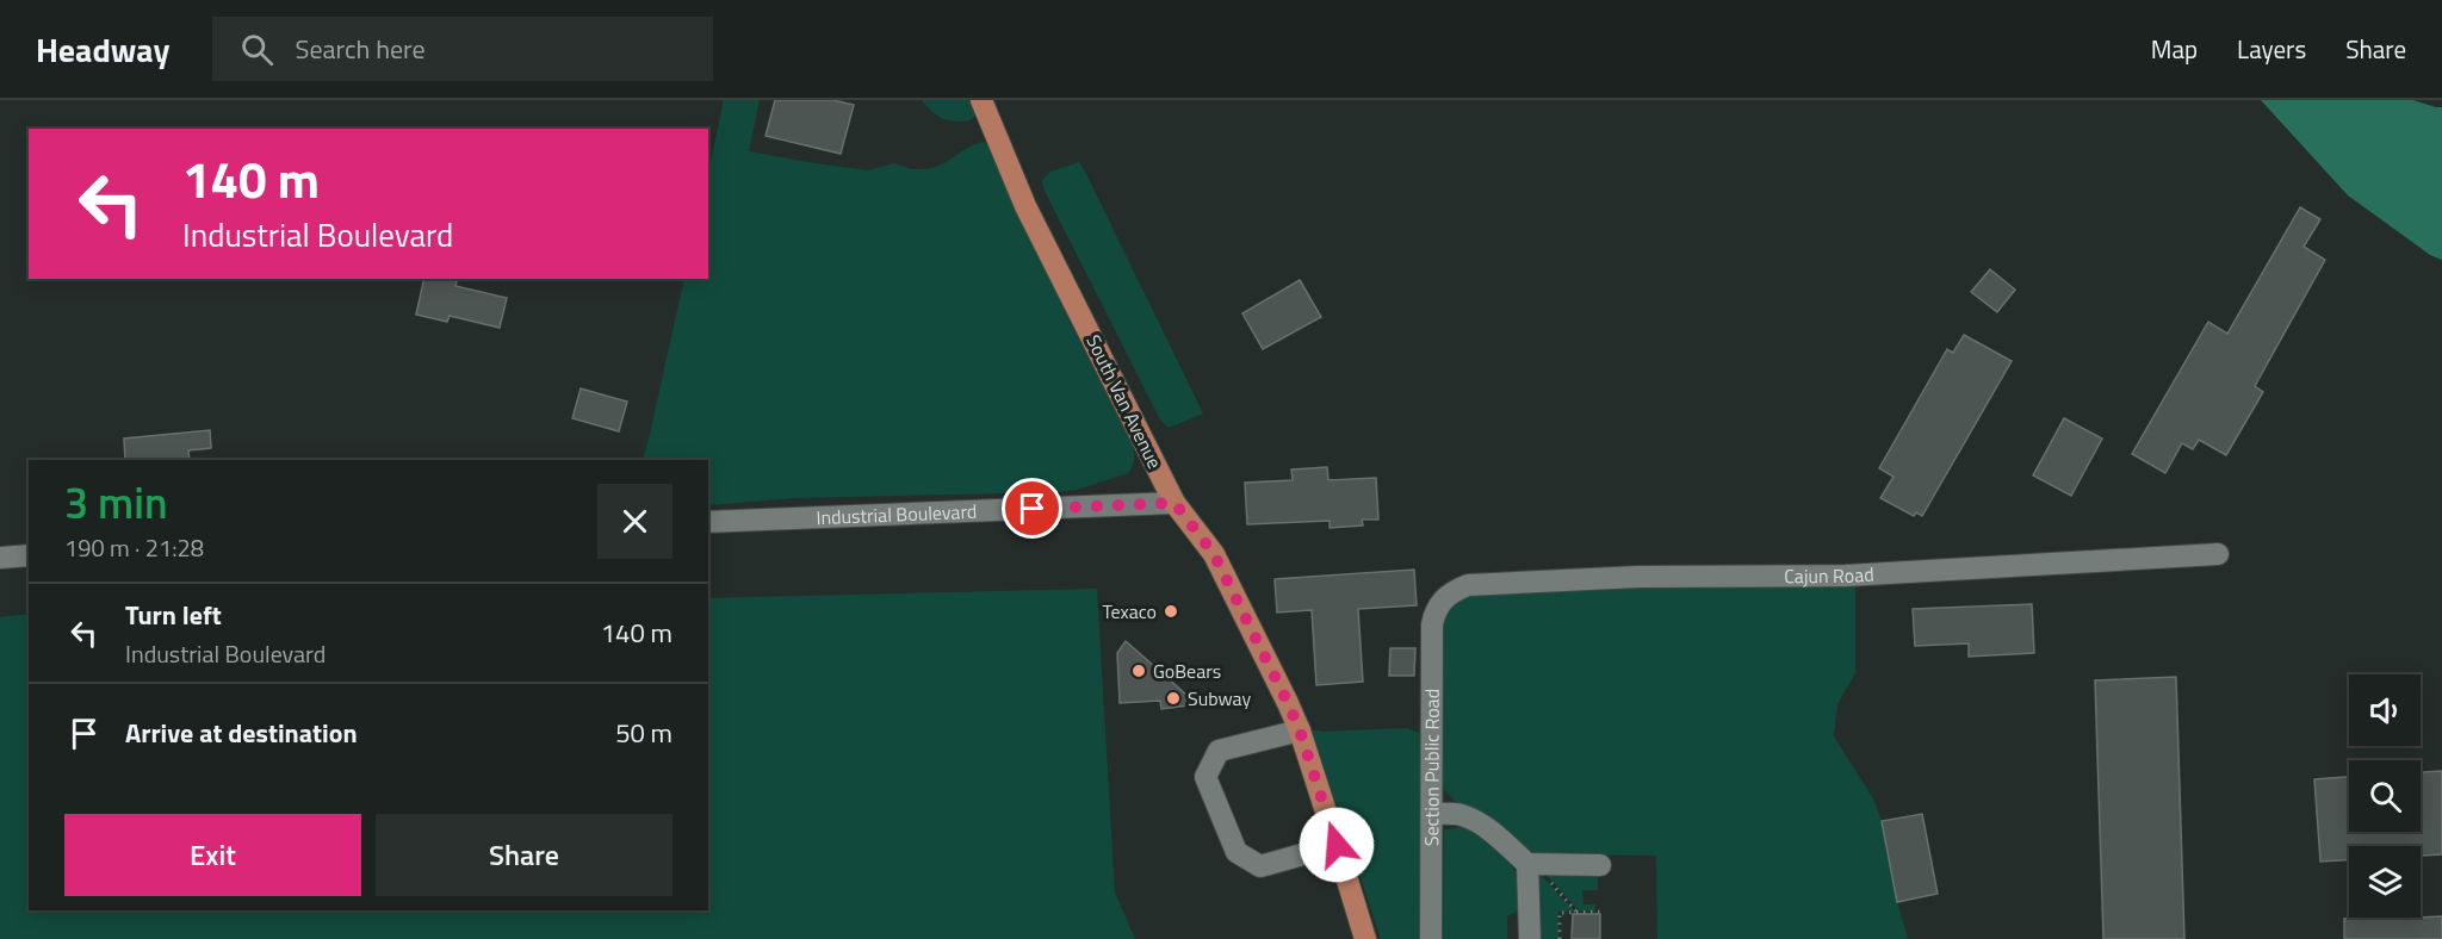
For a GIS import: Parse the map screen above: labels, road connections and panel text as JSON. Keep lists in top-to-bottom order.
{
  "streets": {
    "main road": ["South Van Avenue"],
    "street": ["Industrial Boulevard", "Cajun Road", "Section Public Road"]
  },
  "crossings": [
    ["South Van Avenue", "Industrial Boulevard"],
    ["Cajun Road", "Section Public Road"]
  ],
  "places": ["Texaco", "GoBears", "Subway"],
  "page": {
    "header": "Headway",
    "search": "Search here",
    "nav": ["Map", "Layers", "Share"],
    "turn": ["140 m", "Industrial Boulevard"],
    "heading": ["3 min", "190 m · 21:28"],
    "list": [
      {
        "name": "Turn left",
        "note": "Industrial Boulevard",
        "value": "140 m"
      },
      {
        "name": "Arrive at destination",
        "value": "50 m"
      }
    ],
    "buttons": ["Exit", "Share"]
  }
}
